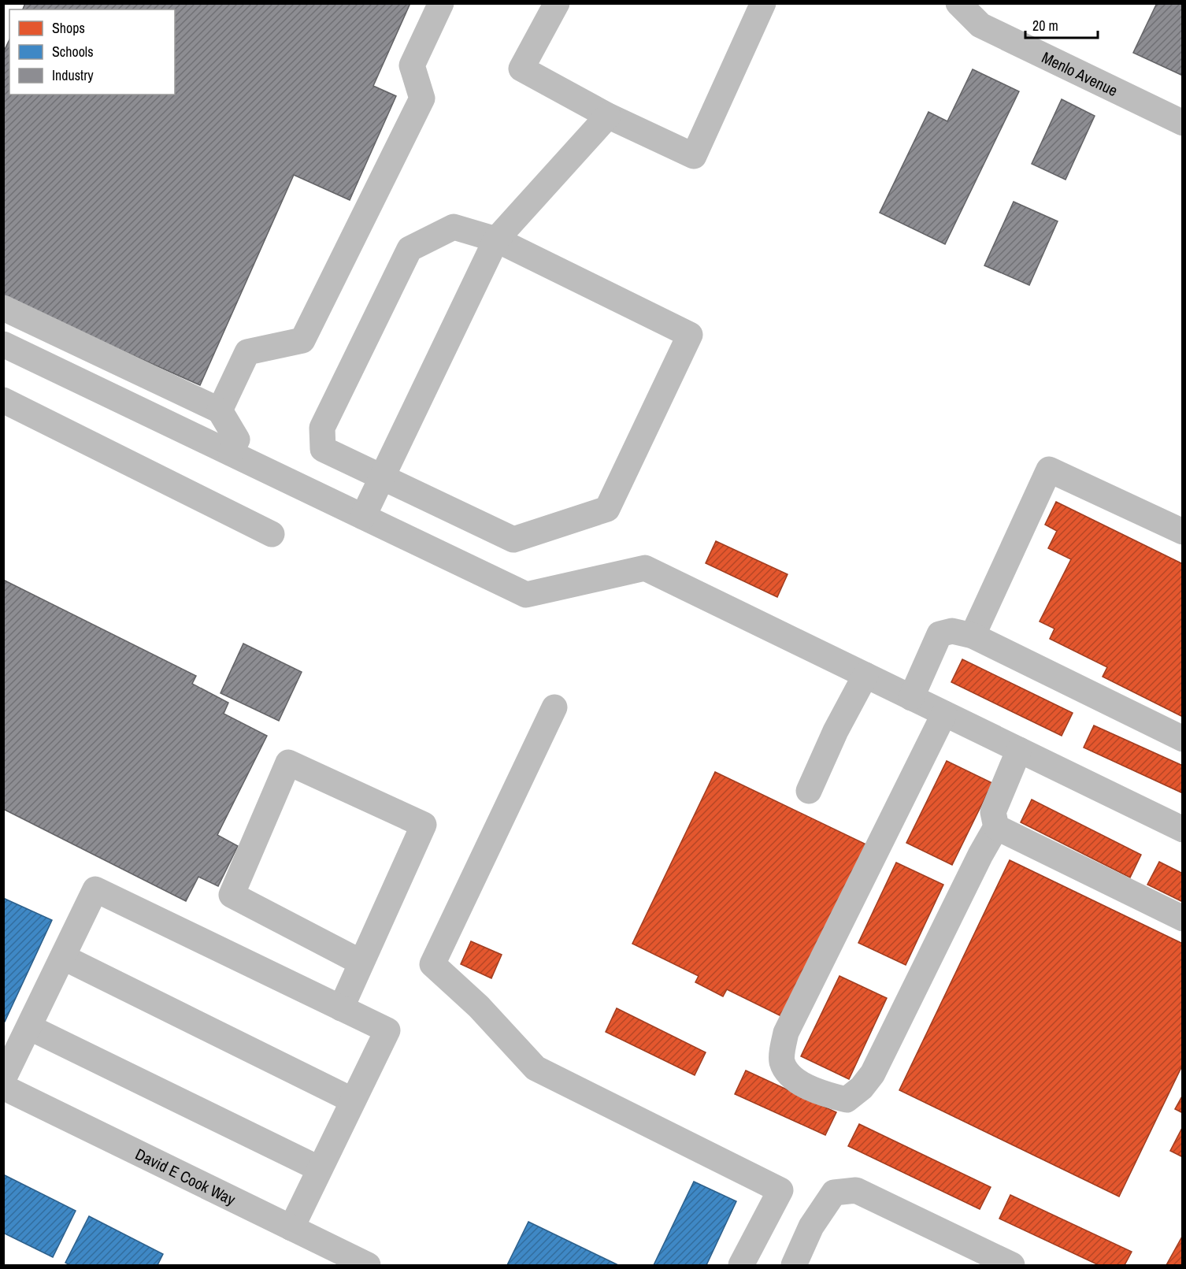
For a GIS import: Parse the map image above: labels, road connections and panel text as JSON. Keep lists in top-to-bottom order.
{
  "streets": {
    "street": ["Menlo Avenue", "David E Cook Way"]
  },
  "legend": ["Shops", "Schools", "Industry"],
  "scale_bar": "20 m"
}
